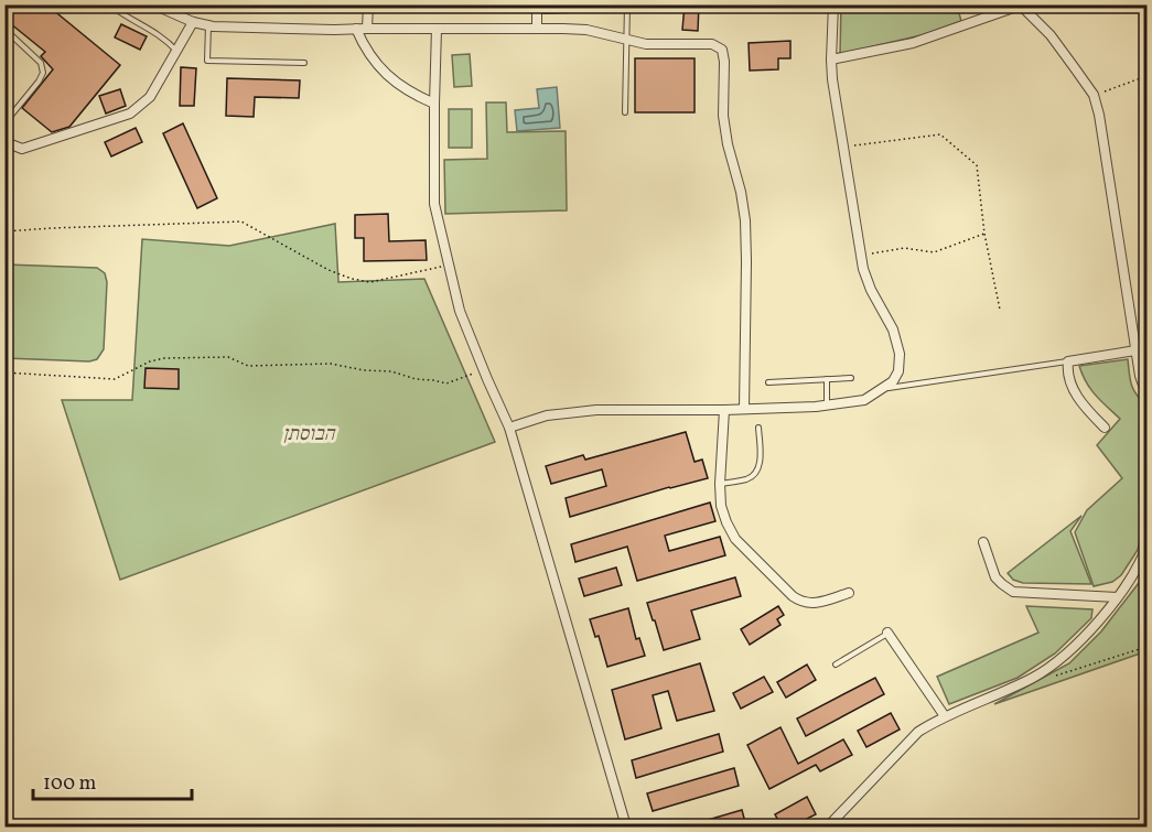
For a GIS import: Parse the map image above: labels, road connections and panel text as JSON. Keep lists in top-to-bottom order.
{
  "parks": ["הבוסתן"],
  "scale_bar": "100 m"
}
